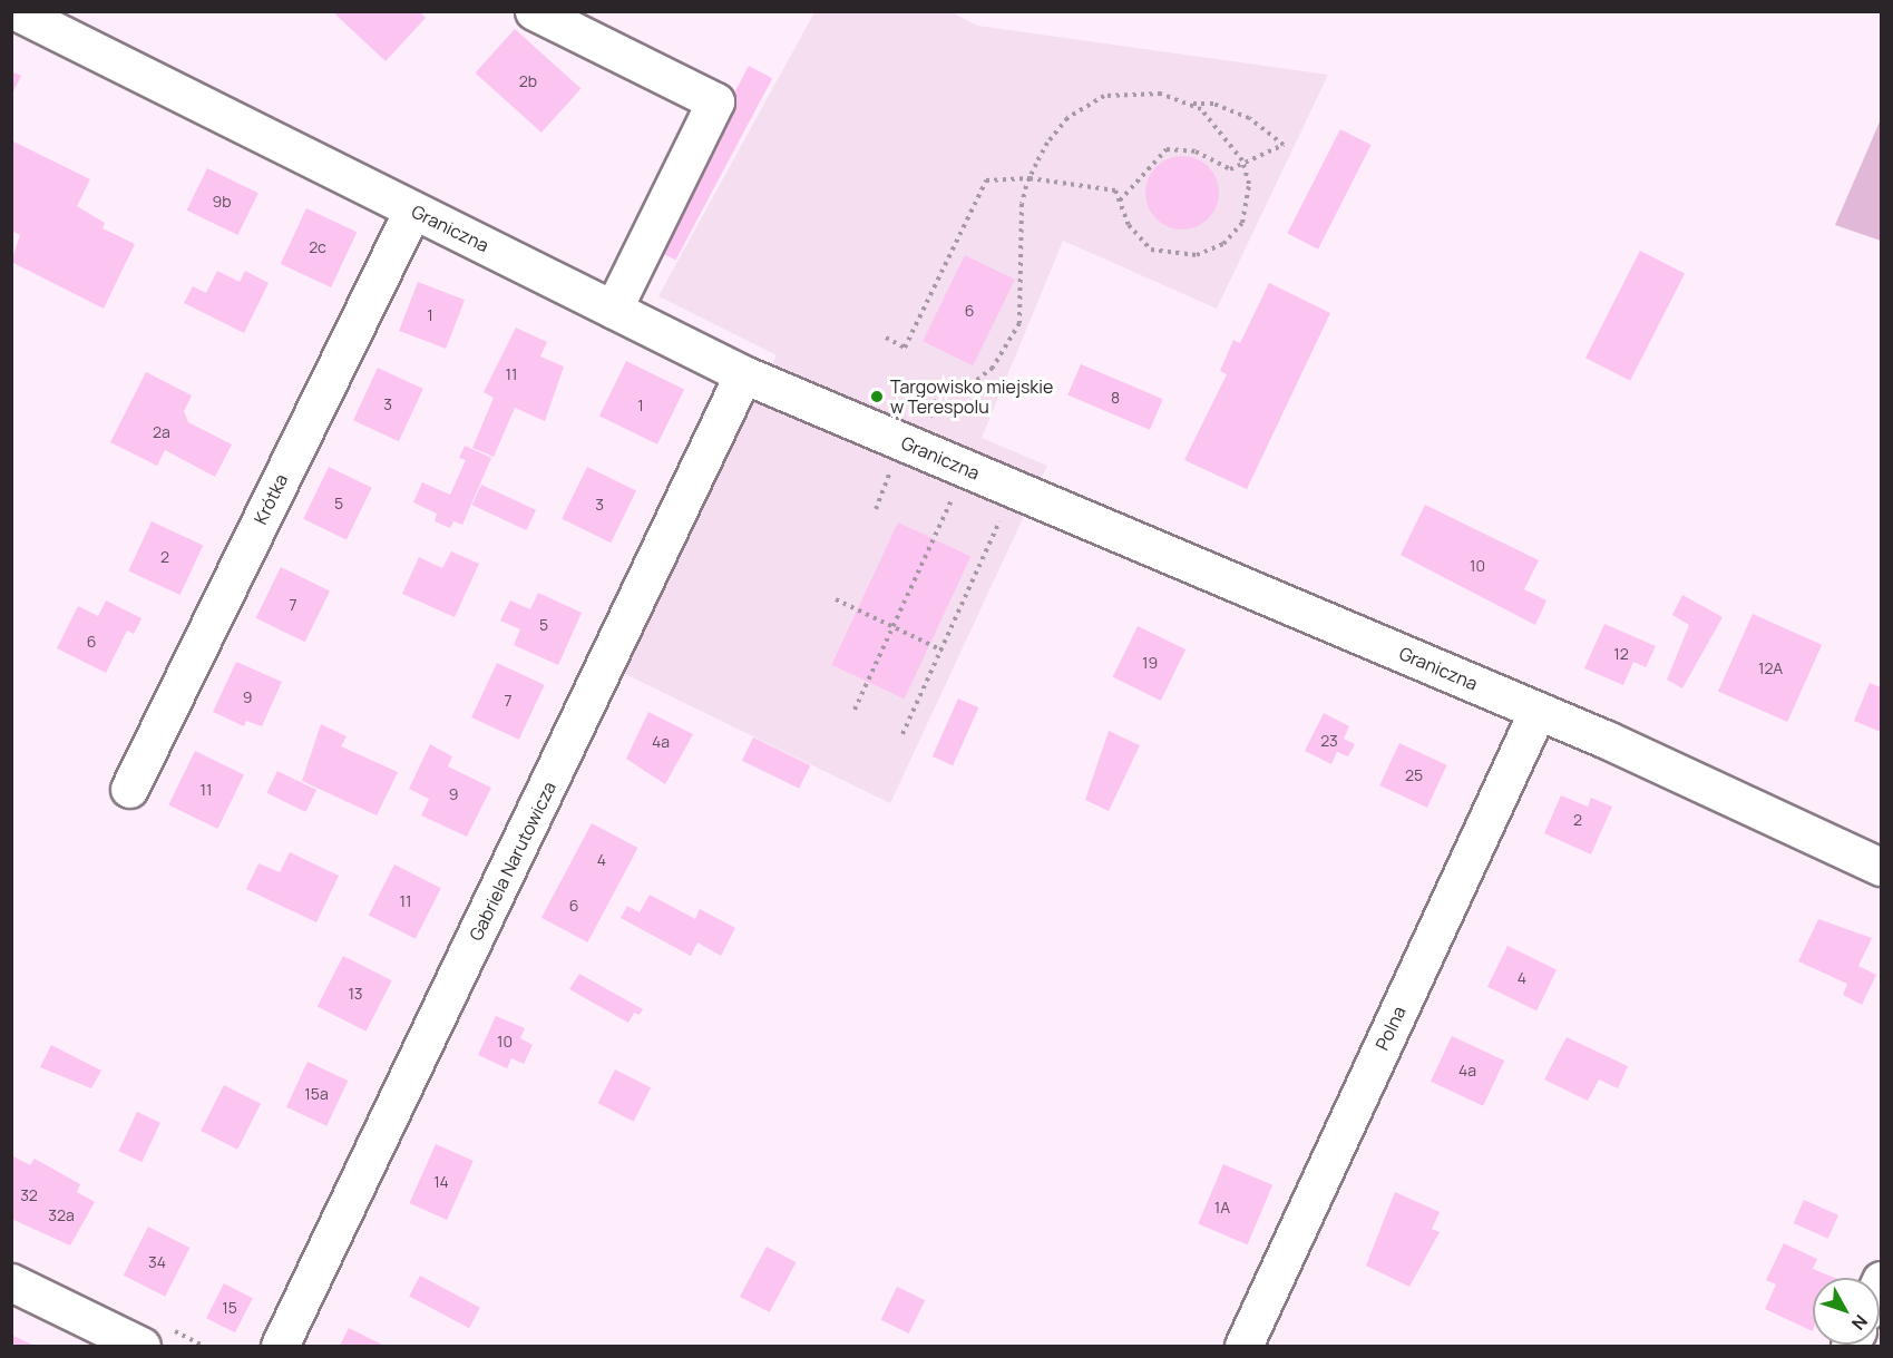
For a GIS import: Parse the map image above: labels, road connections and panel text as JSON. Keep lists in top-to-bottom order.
{
  "streets": {
    "street": [
      "Graniczna",
      "Krótka",
      "Gabriela Narutowicza",
      "Polna"
    ]
  },
  "crossings": [
    ["Graniczna", "Krótka"],
    ["Graniczna", "Gabriela Narutowicza"],
    ["Graniczna", "Polna"]
  ],
  "places": ["Targowisko miejskie w Terespolu"],
  "house_numbers": [
    "2b",
    "9b",
    "2c",
    "6",
    "1",
    "11",
    "8",
    "3",
    "1",
    "2a",
    "5",
    "3",
    "2",
    "10",
    "7",
    "5",
    "6",
    "12",
    "19",
    "12A",
    "9",
    "7",
    "23",
    "4a",
    "25",
    "11",
    "9",
    "2",
    "4",
    "11",
    "6",
    "4",
    "13",
    "10",
    "4a",
    "15a",
    "14",
    "32",
    "1A",
    "32a",
    "34",
    "15"
  ],
  "north": "bottom right"
}
